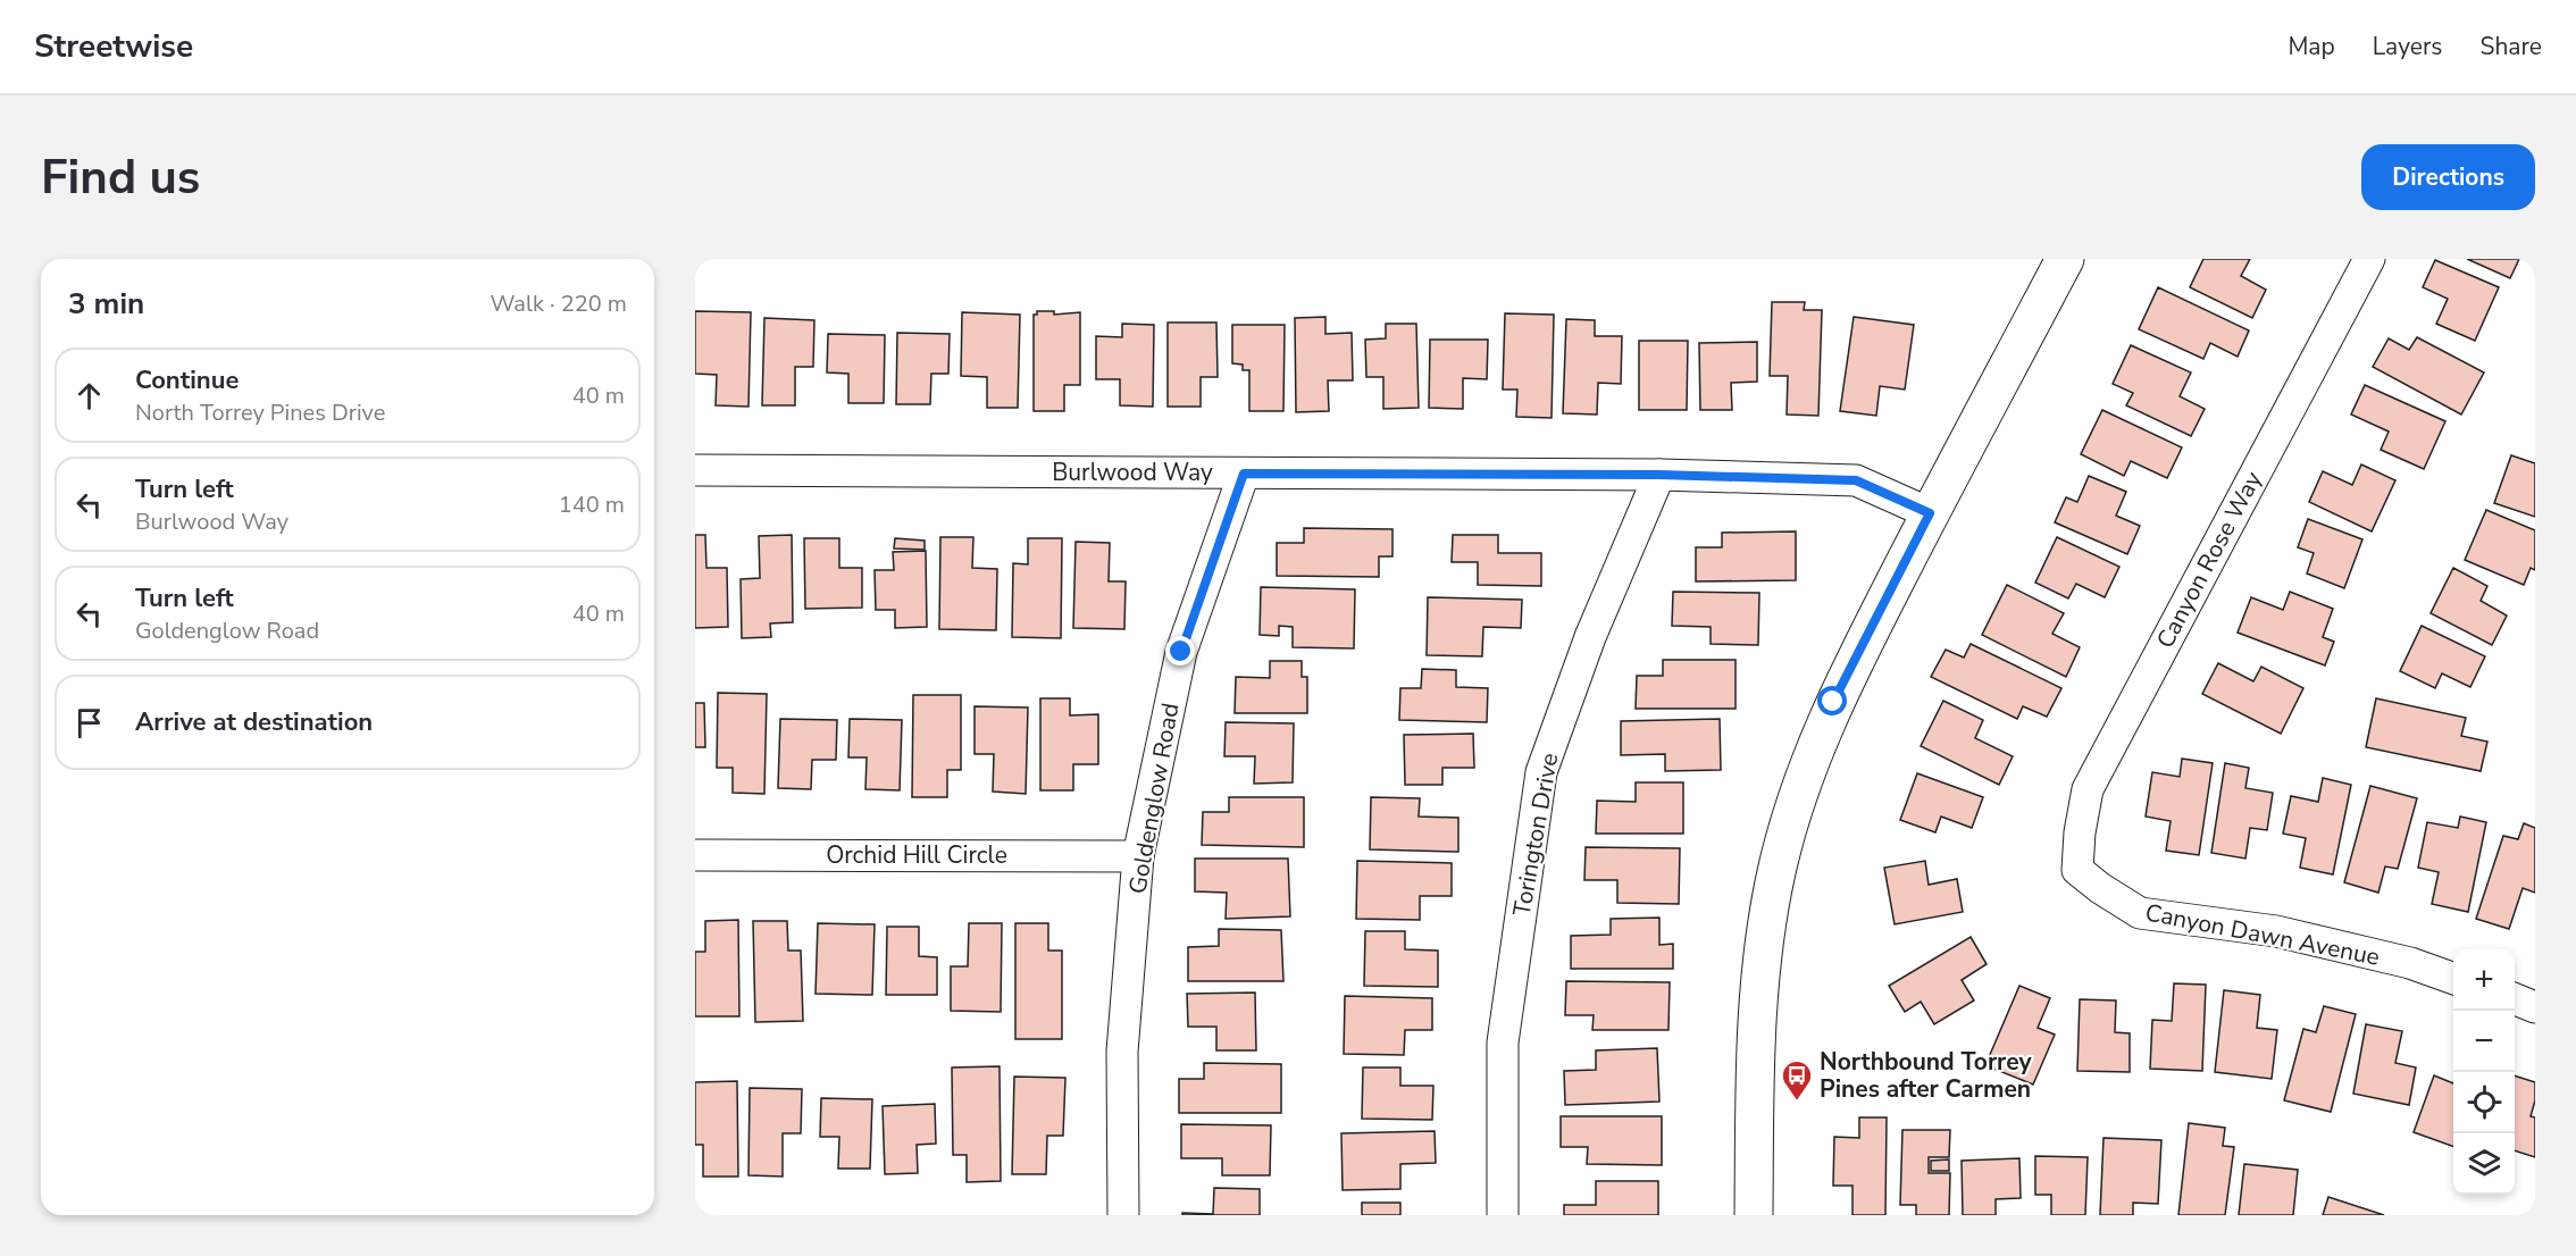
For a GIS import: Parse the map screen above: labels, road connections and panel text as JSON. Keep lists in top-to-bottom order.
{
  "streets": {
    "street": [
      "Burlwood Way",
      "Canyon Rose Way",
      "Goldenglow Road",
      "Torington Drive",
      "Orchid Hill Circle",
      "Canyon Dawn Avenue"
    ]
  },
  "crossings": [
    ["Burlwood Way", "Goldenglow Road"],
    ["Burlwood Way", "Torington Drive"],
    ["Canyon Rose Way", "Canyon Dawn Avenue"],
    ["Goldenglow Road", "Orchid Hill Circle"]
  ],
  "places": {
    "bus stop": ["Northbound Torrey Pines after Carmen"]
  },
  "page": {
    "header": "Streetwise",
    "nav": ["Map", "Layers", "Share"],
    "buttons": "Directions",
    "title": "Find us",
    "heading": ["3 min", "Walk · 220 m"],
    "list": [
      ["Continue", "North Torrey Pines Drive", "40 m"],
      ["Turn left", "Burlwood Way", "140 m"],
      ["Turn left", "Goldenglow Road", "40 m"],
      "Arrive at destination"
    ],
    "map_buttons": ["+", "−"]
  }
}
